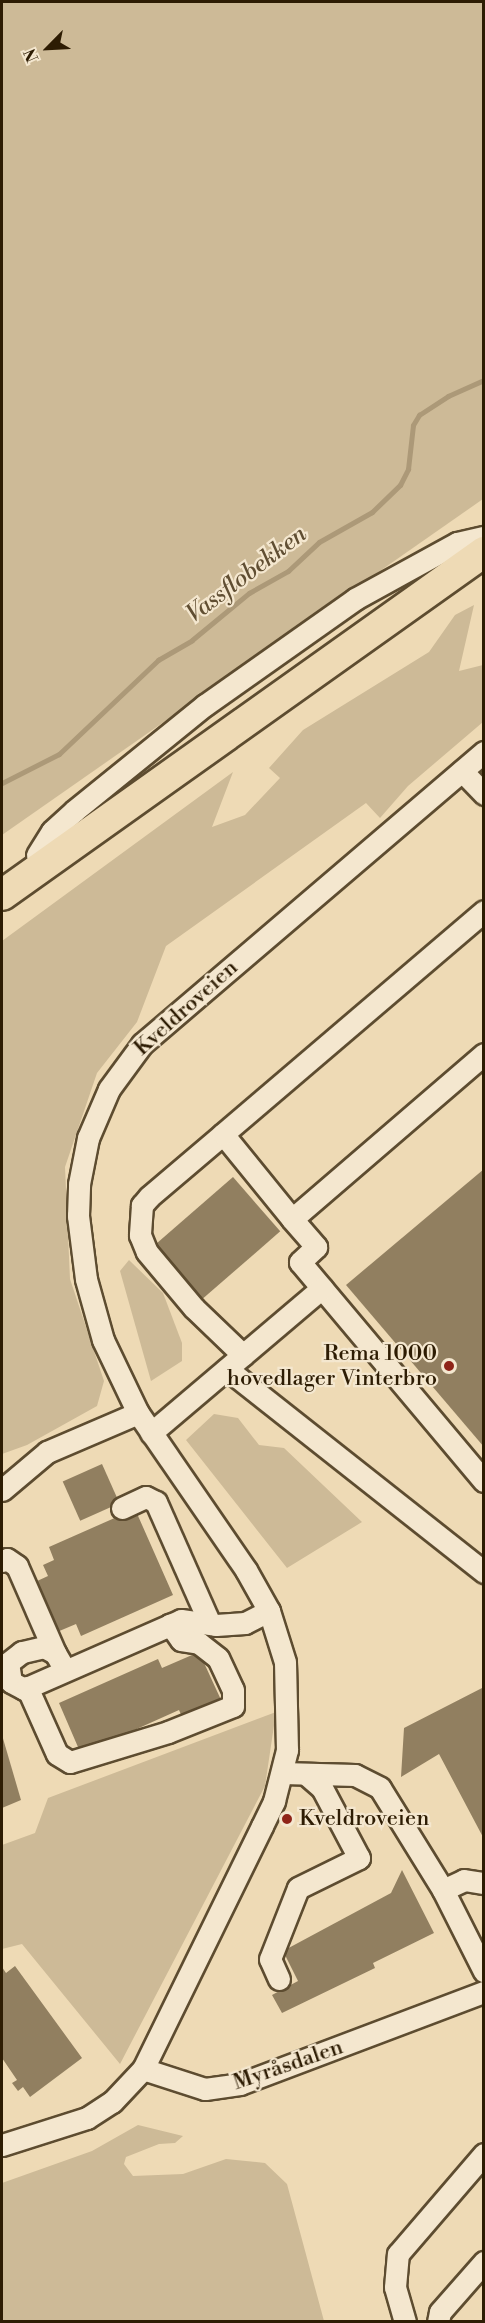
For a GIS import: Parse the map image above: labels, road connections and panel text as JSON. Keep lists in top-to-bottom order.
{
  "streets": {
    "street": ["Kveldroveien", "Myråsdalen"]
  },
  "crossings": [
    ["Kveldroveien", "Myråsdalen"]
  ],
  "water": ["Vassflobekken"],
  "places": ["Rema 1000 hovedlager Vinterbro", "Kveldroveien"],
  "north": "bottom left"
}
